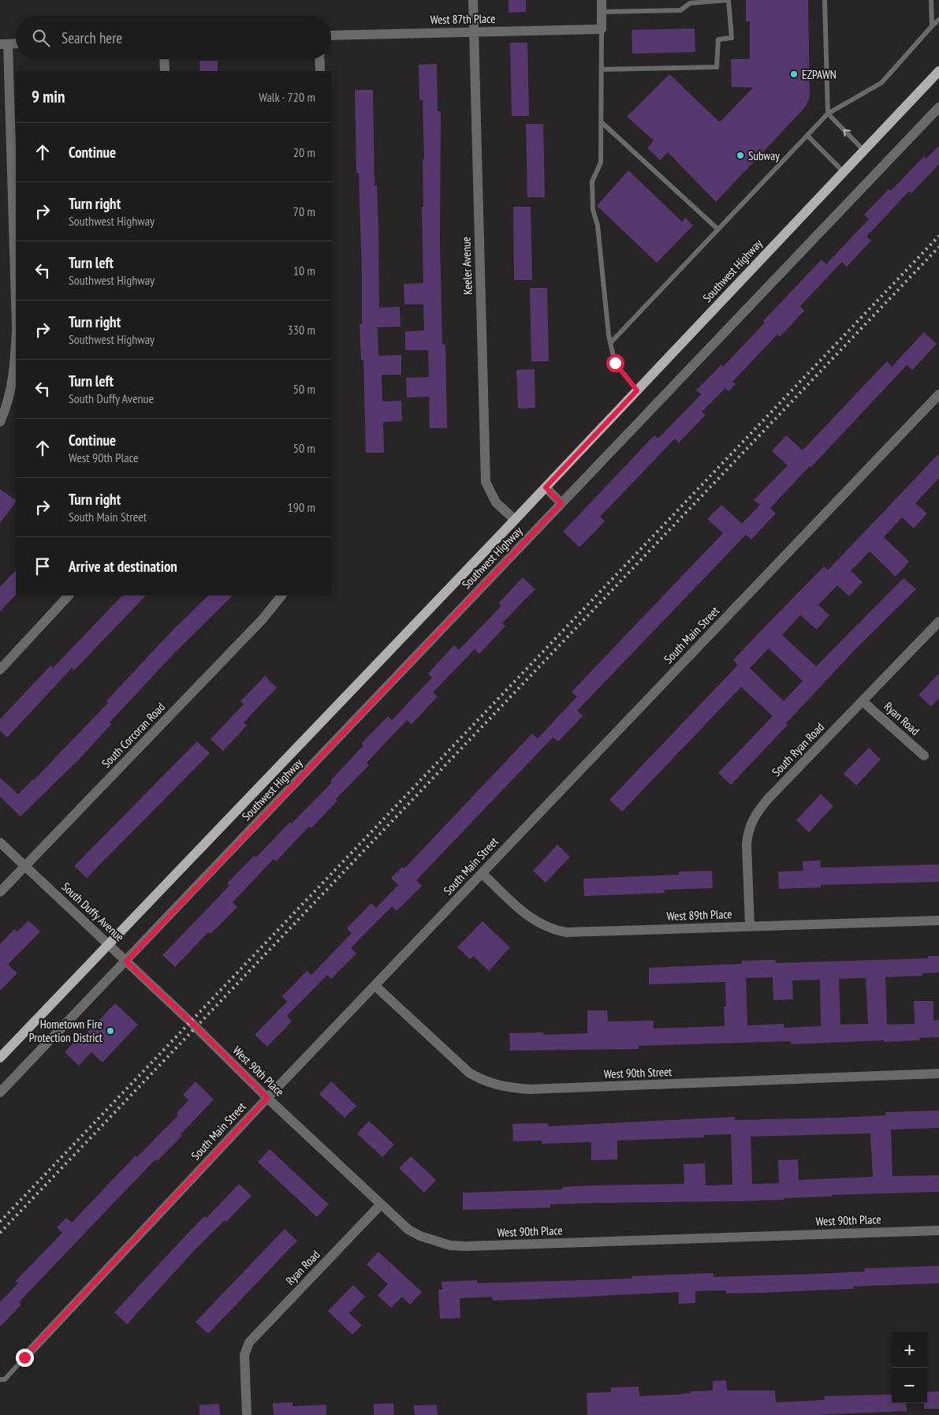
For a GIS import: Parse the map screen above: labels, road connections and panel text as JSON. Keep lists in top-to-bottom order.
{
  "streets": {
    "main road": ["Southwest Highway"],
    "street": [
      "West 87th Place",
      "Keeler Avenue",
      "South Main Street",
      "Ryan Road",
      "South Corcoran Road",
      "South Ryan Road",
      "South Duffy Avenue",
      "West 89th Place",
      "West 90th Place",
      "West 90th Street"
    ]
  },
  "crossings": [
    ["West 87th Place", "Keeler Avenue"],
    ["Keeler Avenue", "Southwest Highway"],
    ["Southwest Highway", "South Duffy Avenue"],
    ["South Main Street", "West 89th Place"],
    ["South Main Street", "West 90th Place"],
    ["South Main Street", "West 90th Street"],
    ["Ryan Road", "South Ryan Road"],
    ["Ryan Road", "West 90th Place"],
    ["South Corcoran Road", "South Duffy Avenue"],
    ["South Ryan Road", "West 89th Place"],
    ["South Duffy Avenue", "West 90th Place"]
  ],
  "places": ["EZPAWN", "Subway", "Hometown Fire Protection District"],
  "page": {
    "search": "Search here",
    "heading": ["9 min", "Walk · 720 m"],
    "list": [
      ["Continue", "20 m"],
      ["Turn right", "Southwest Highway", "70 m"],
      ["Turn left", "Southwest Highway", "10 m"],
      ["Turn right", "Southwest Highway", "330 m"],
      ["Turn left", "South Duffy Avenue", "50 m"],
      ["Continue", "West 90th Place", "50 m"],
      ["Turn right", "South Main Street", "190 m"],
      "Arrive at destination"
    ],
    "map_buttons": ["+", "−"]
  }
}
